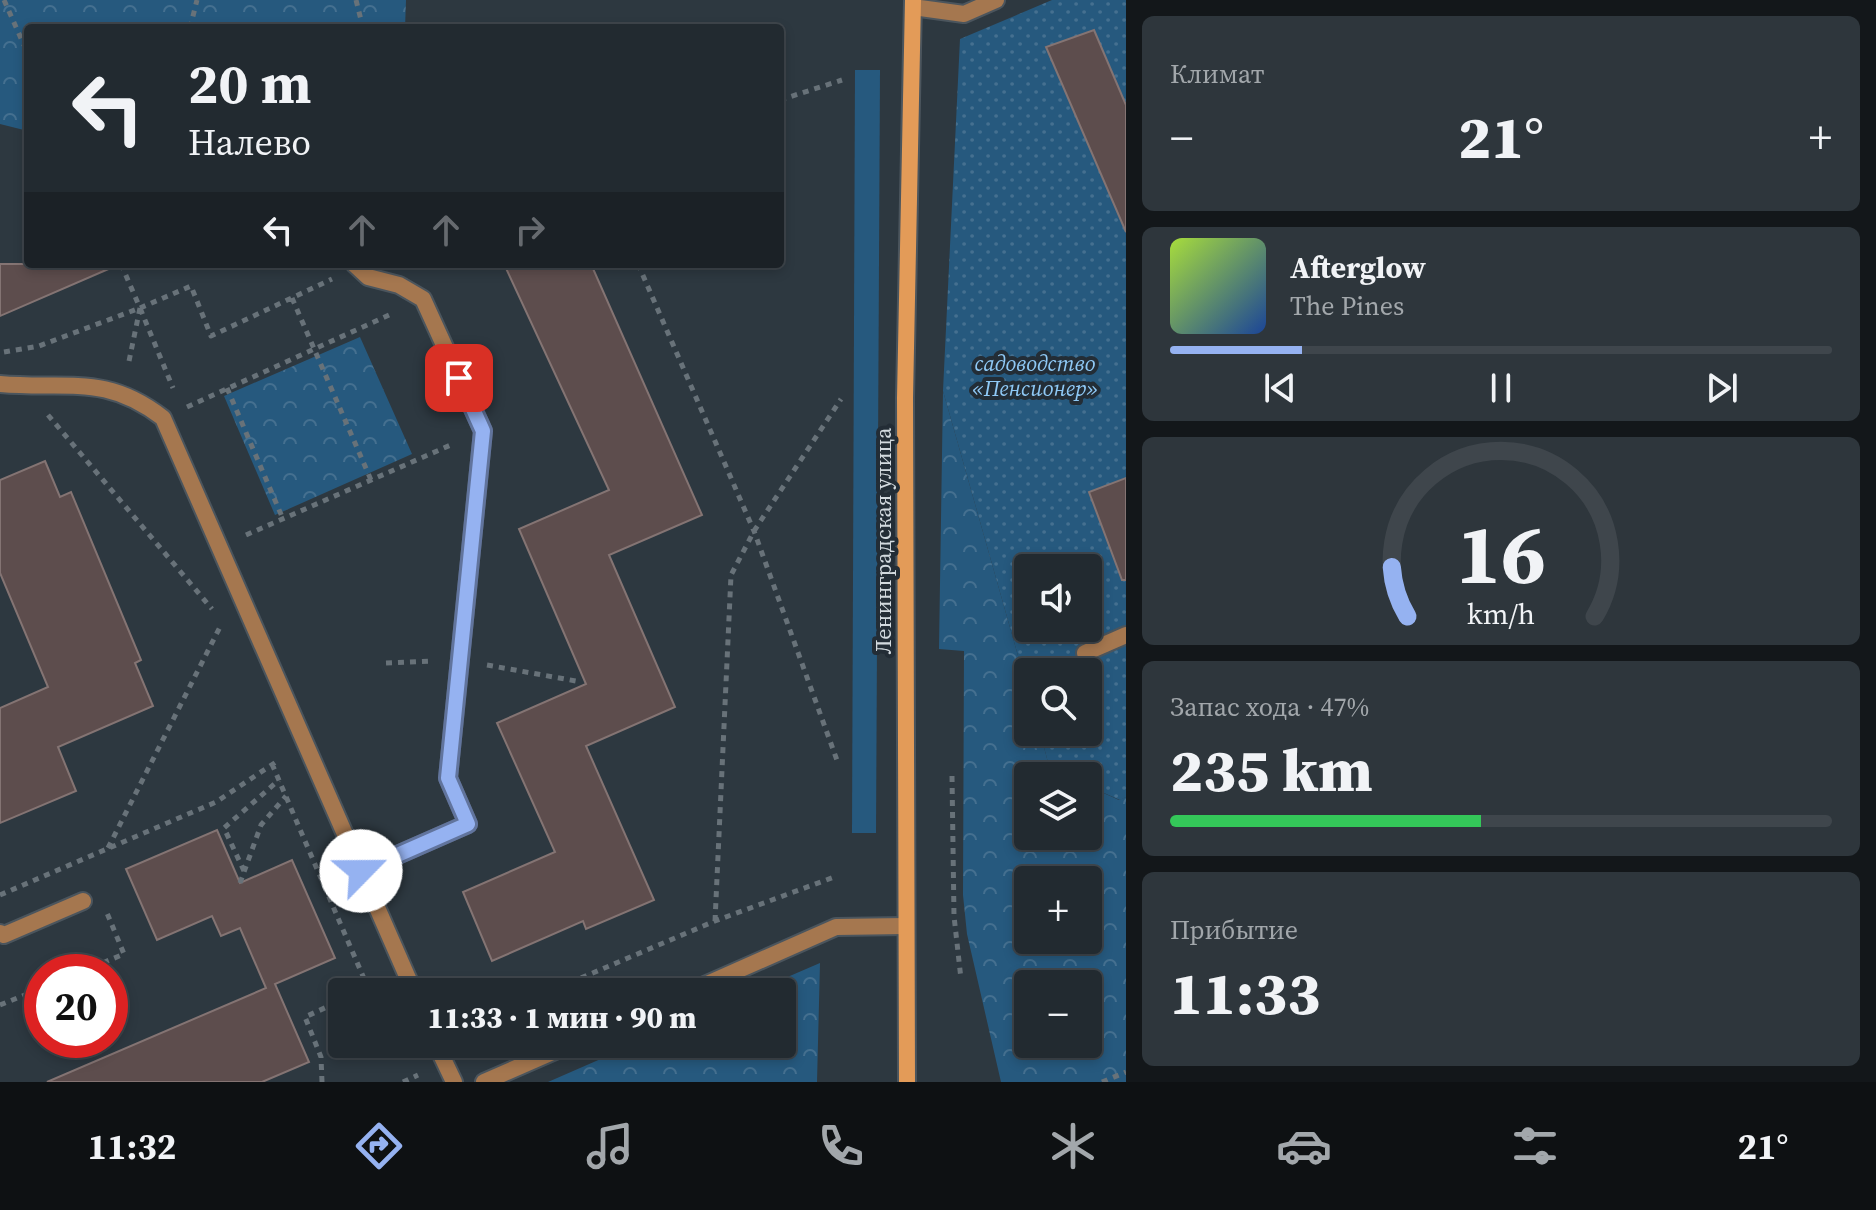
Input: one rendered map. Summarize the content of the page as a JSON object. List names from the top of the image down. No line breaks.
{"streets":{"street":["Ленинградская улица"]},"parks":["садоводство «Пенсионер»"],"page":{"tile":["Климат",["Запас хода · 47%","235 km"],["Прибытие","11:33"]],"turn":["20 m","Налево"],"heat":["−","21°","+"],"song":["Afterglow","The Pines"],"map_buttons":["+","−"],"limit":"20","trip":"11:33 · 1 мин · 90 m","tabs":["11:32","21°"],"gauge":["16","km/h"]}}
